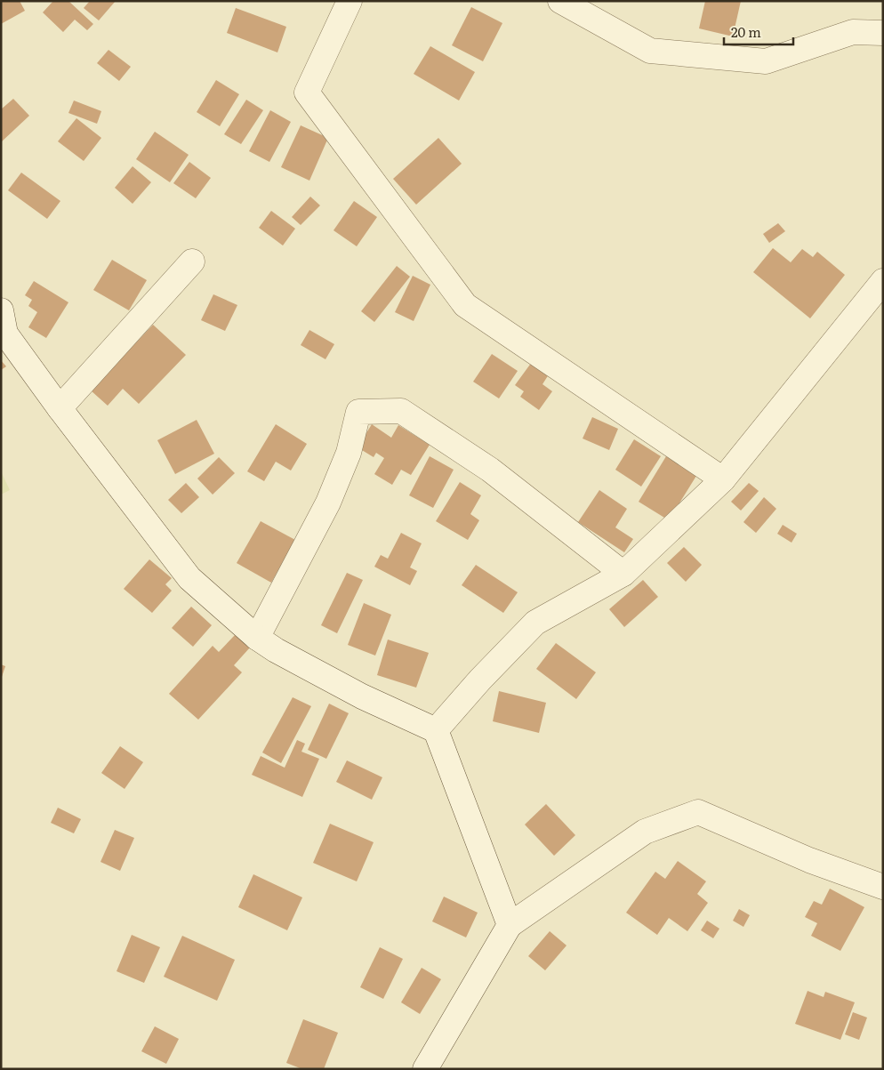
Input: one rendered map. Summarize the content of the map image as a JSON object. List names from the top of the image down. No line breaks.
{"scale_bar":"20 m"}
